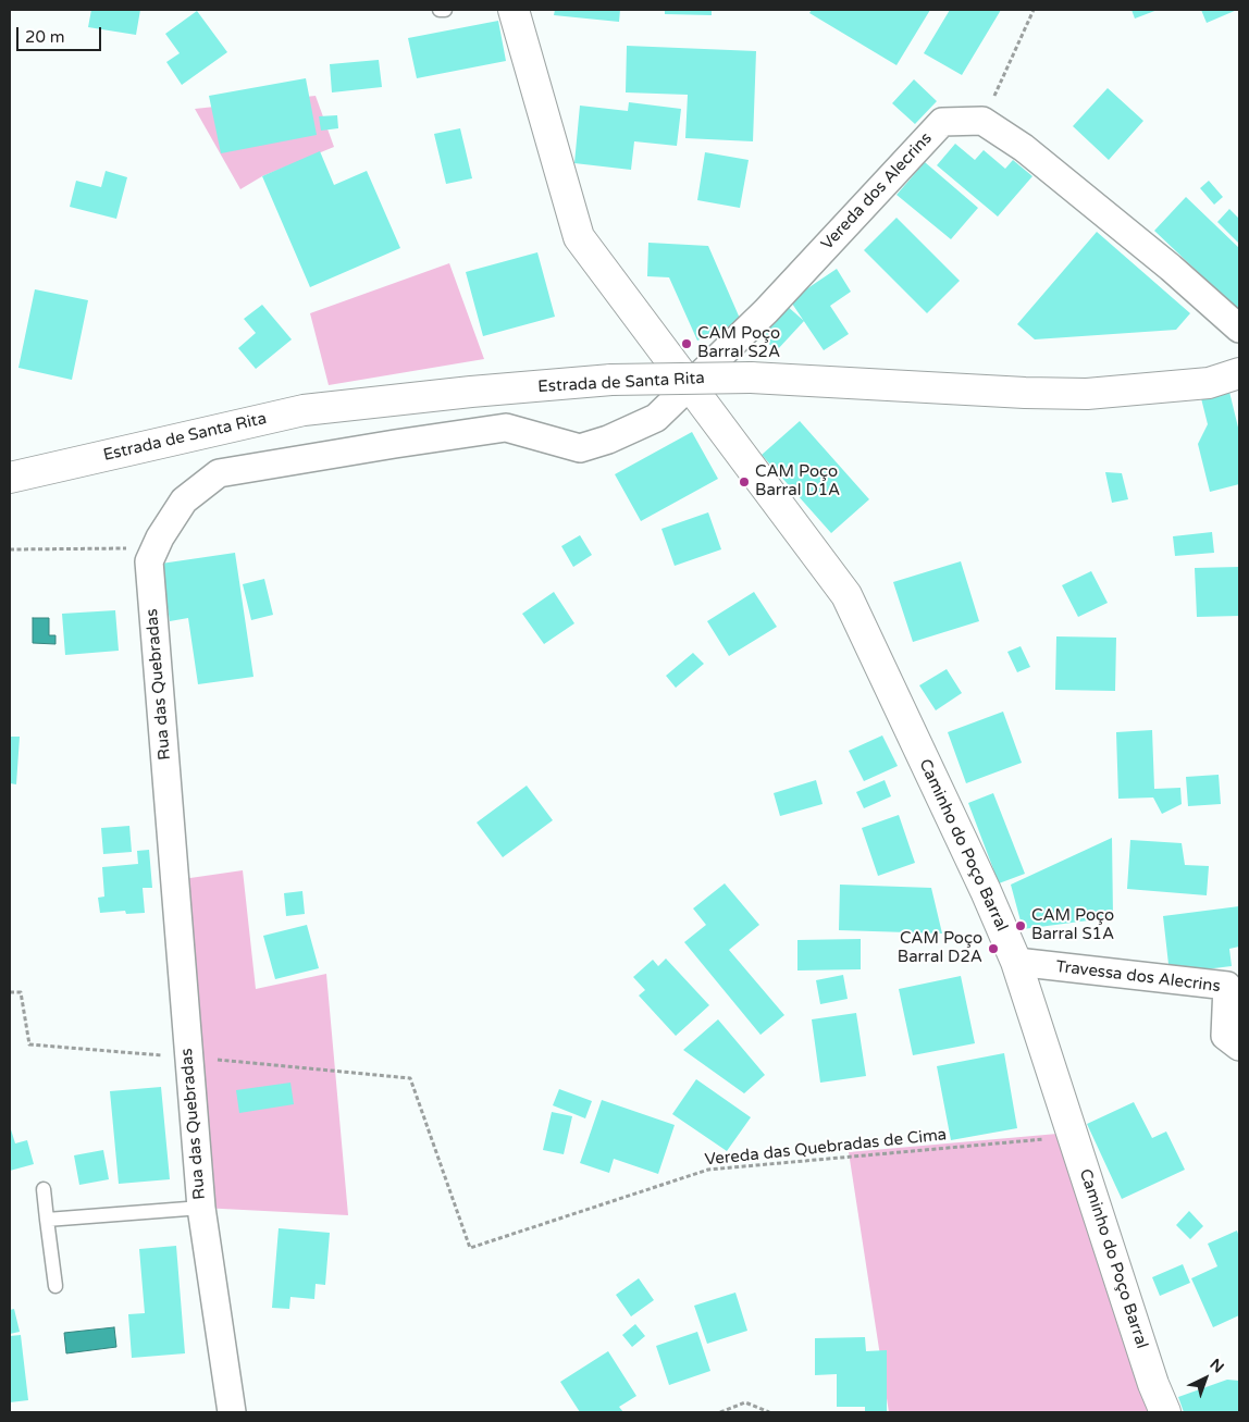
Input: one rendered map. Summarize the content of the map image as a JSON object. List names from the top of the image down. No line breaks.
{"streets":{"street":["Vereda dos Alecrins","Estrada de Santa Rita","Rua das Quebradas","Caminho do Poço Barral","Travessa dos Alecrins"],"path":["Vereda das Quebradas de Cima"]},"crossings":[["Vereda dos Alecrins","Rua das Quebradas"],["Vereda dos Alecrins","Caminho do Poço Barral"],["Rua das Quebradas","Caminho do Poço Barral"],["Rua das Quebradas","Vereda das Quebradas de Cima"],["Caminho do Poço Barral","Travessa dos Alecrins"]],"places":["CAM Poço Barral S2A","CAM Poço Barral D1A","CAM Poço Barral S1A","CAM Poço Barral D2A"],"scale_bar":"20 m","north":"top right"}
